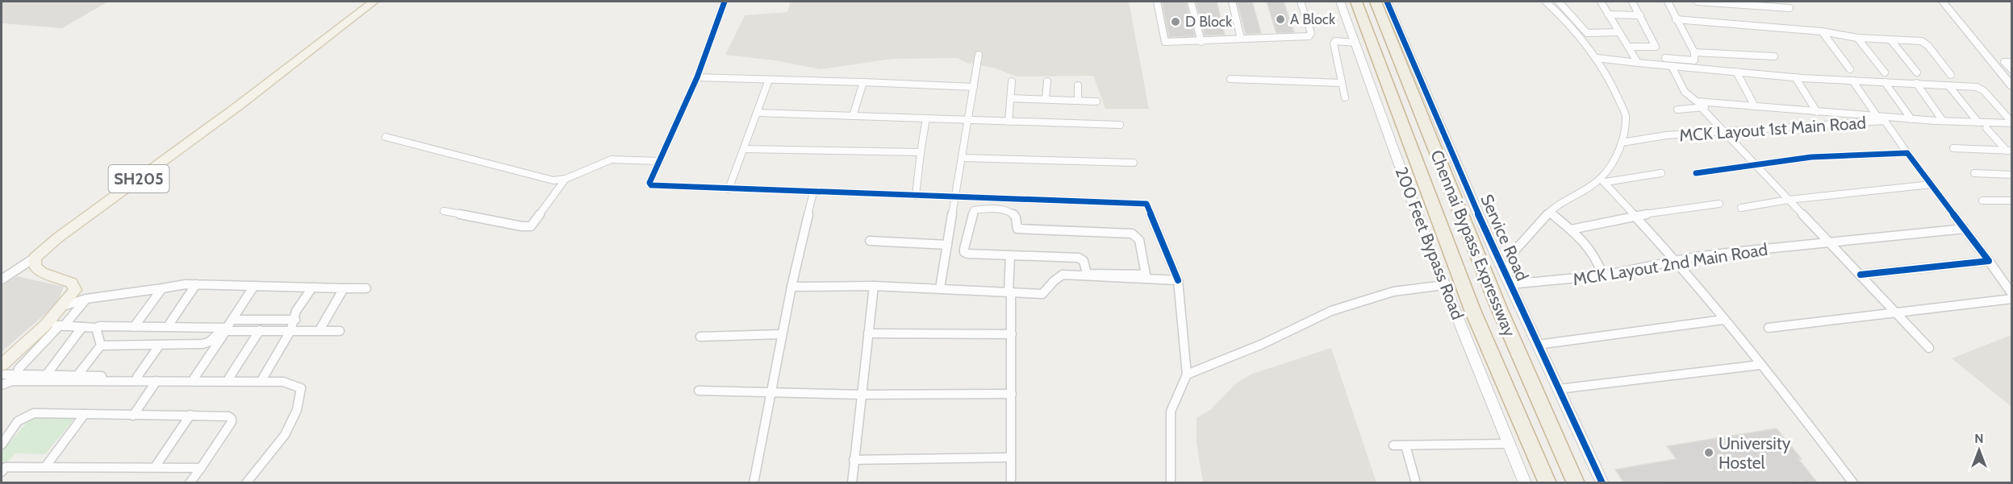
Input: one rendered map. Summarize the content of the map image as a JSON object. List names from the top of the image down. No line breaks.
{"streets":{"highway":["Chennai Bypass Expressway"],"main road":["SH205"],"street":["MCK Layout 1st Main Road","Service Road","200 Feet Bypass Road","MCK Layout 2nd Main Road"]},"crossings":[["Service Road","MCK Layout 2nd Main Road"]],"places":["A Block","D Block","University Hostel"],"north":"top"}
